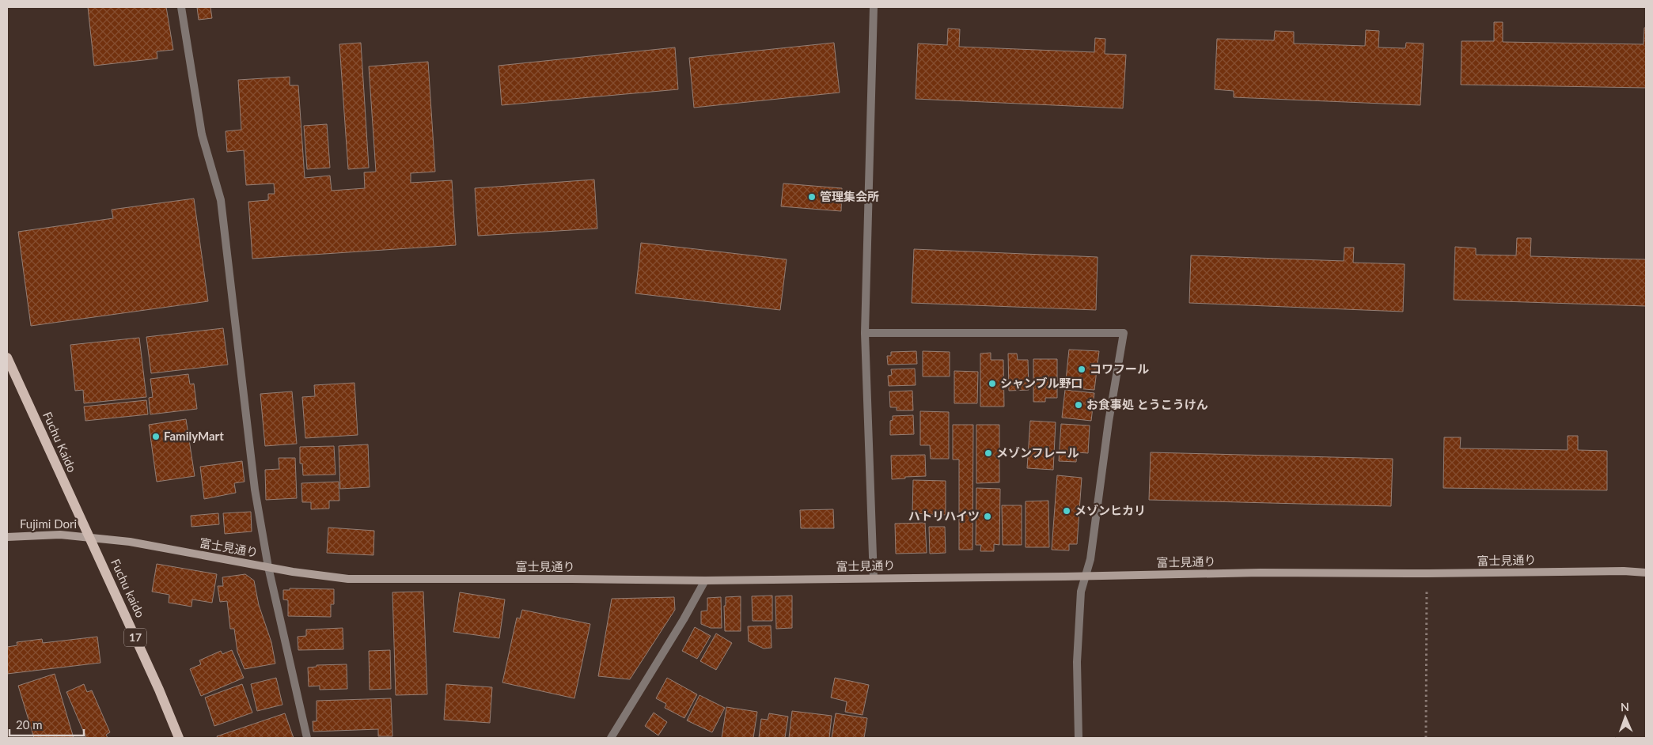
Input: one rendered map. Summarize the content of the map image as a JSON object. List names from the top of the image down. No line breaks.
{"streets":{"main road":["Fuchu Kaido","Fuchu kaido","17"],"street":["Fujimi Dori","富士見通り"]},"crossings":[["Fuchu Kaido","Fujimi Dori"],["Fuchu Kaido","富士見通り"],["Fuchu Kaido","Fuchu kaido"],["Fujimi Dori","富士見通り"],["Fujimi Dori","Fuchu kaido"],["富士見通り","Fuchu kaido"]],"places":["管理集会所","コワフール","シャンブル野口","お食事処 とうこうけん","FamilyMart","メゾンフレール","メゾンヒカリ","ハトリハイツ"],"scale_bar":"20 m","north":"top"}
